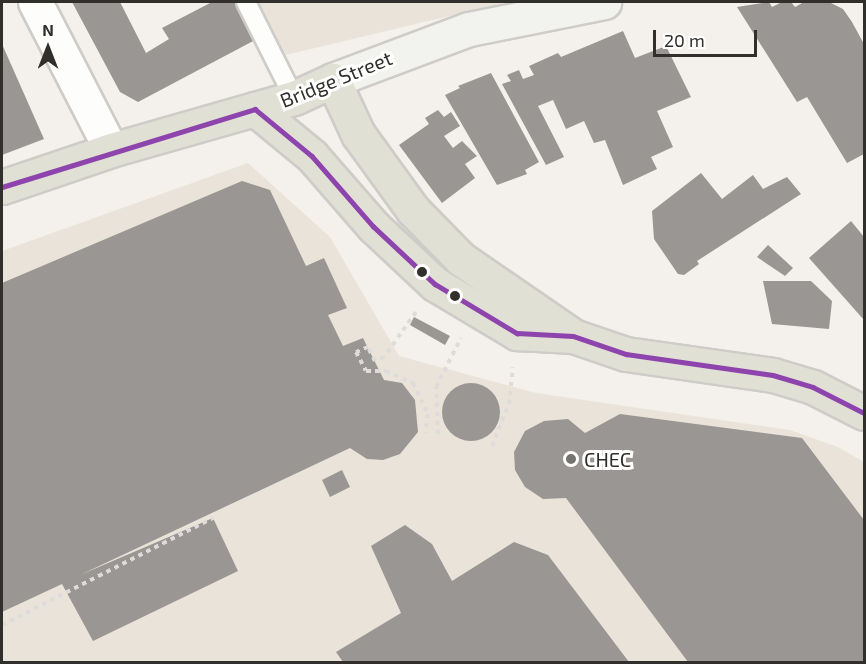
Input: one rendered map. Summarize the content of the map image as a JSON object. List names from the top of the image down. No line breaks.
{"streets":{"highway":["Bridge Street"]},"places":["CHEC"],"scale_bar":"20 m","north":"top"}
